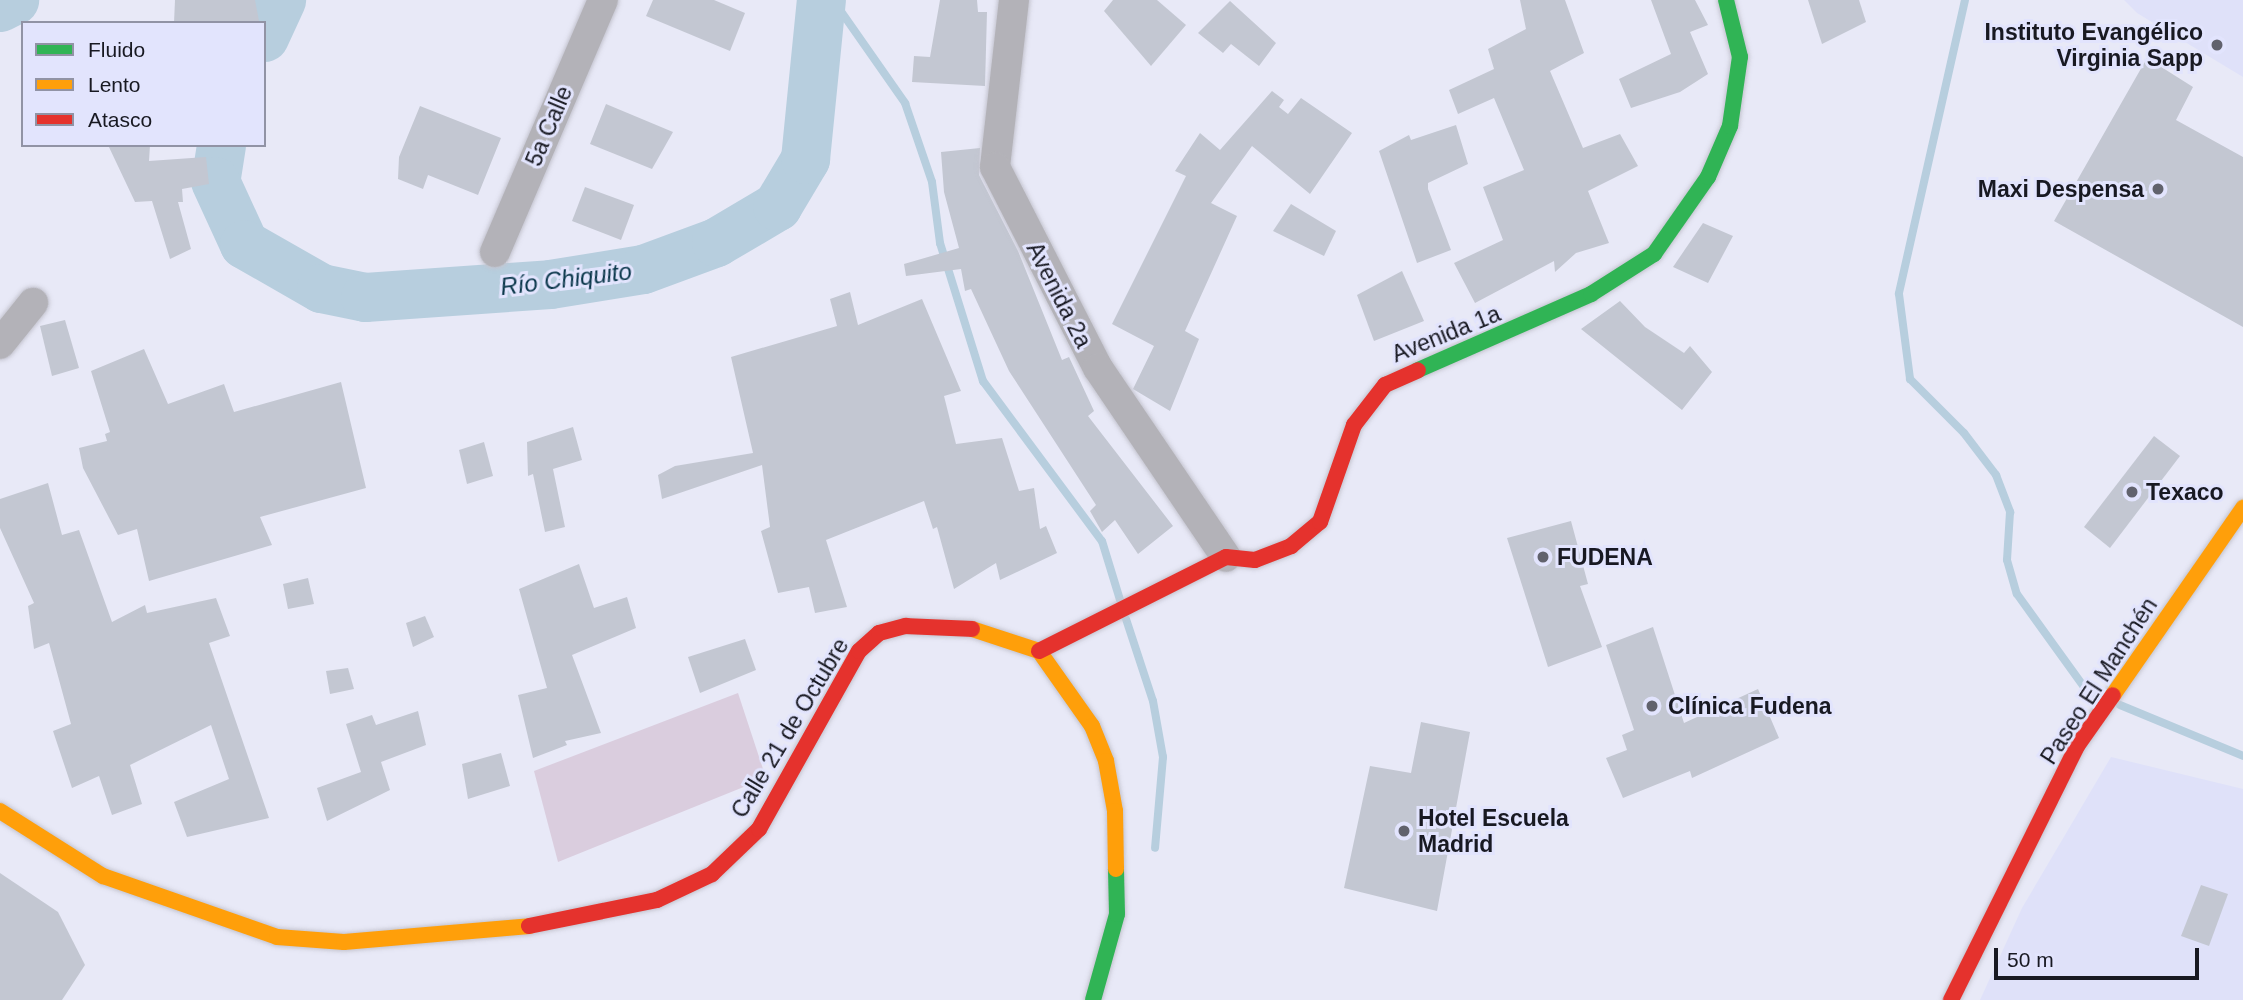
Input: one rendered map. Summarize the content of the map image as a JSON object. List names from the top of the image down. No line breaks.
{"streets":{"street":["5a Calle","Avenida 2a","Avenida 1a","Paseo El Manchén","Calle 21 de Octubre"]},"crossings":[["Avenida 2a","Avenida 1a"],["Avenida 1a","Calle 21 de Octubre"]],"water":["Río Chiquito"],"places":["Instituto Evangélico Virginia Sapp","Maxi Despensa","Texaco","FUDENA","Clínica Fudena","Hotel Escuela Madrid"],"legend":["Fluido","Lento","Atasco"],"scale_bar":"50 m"}
